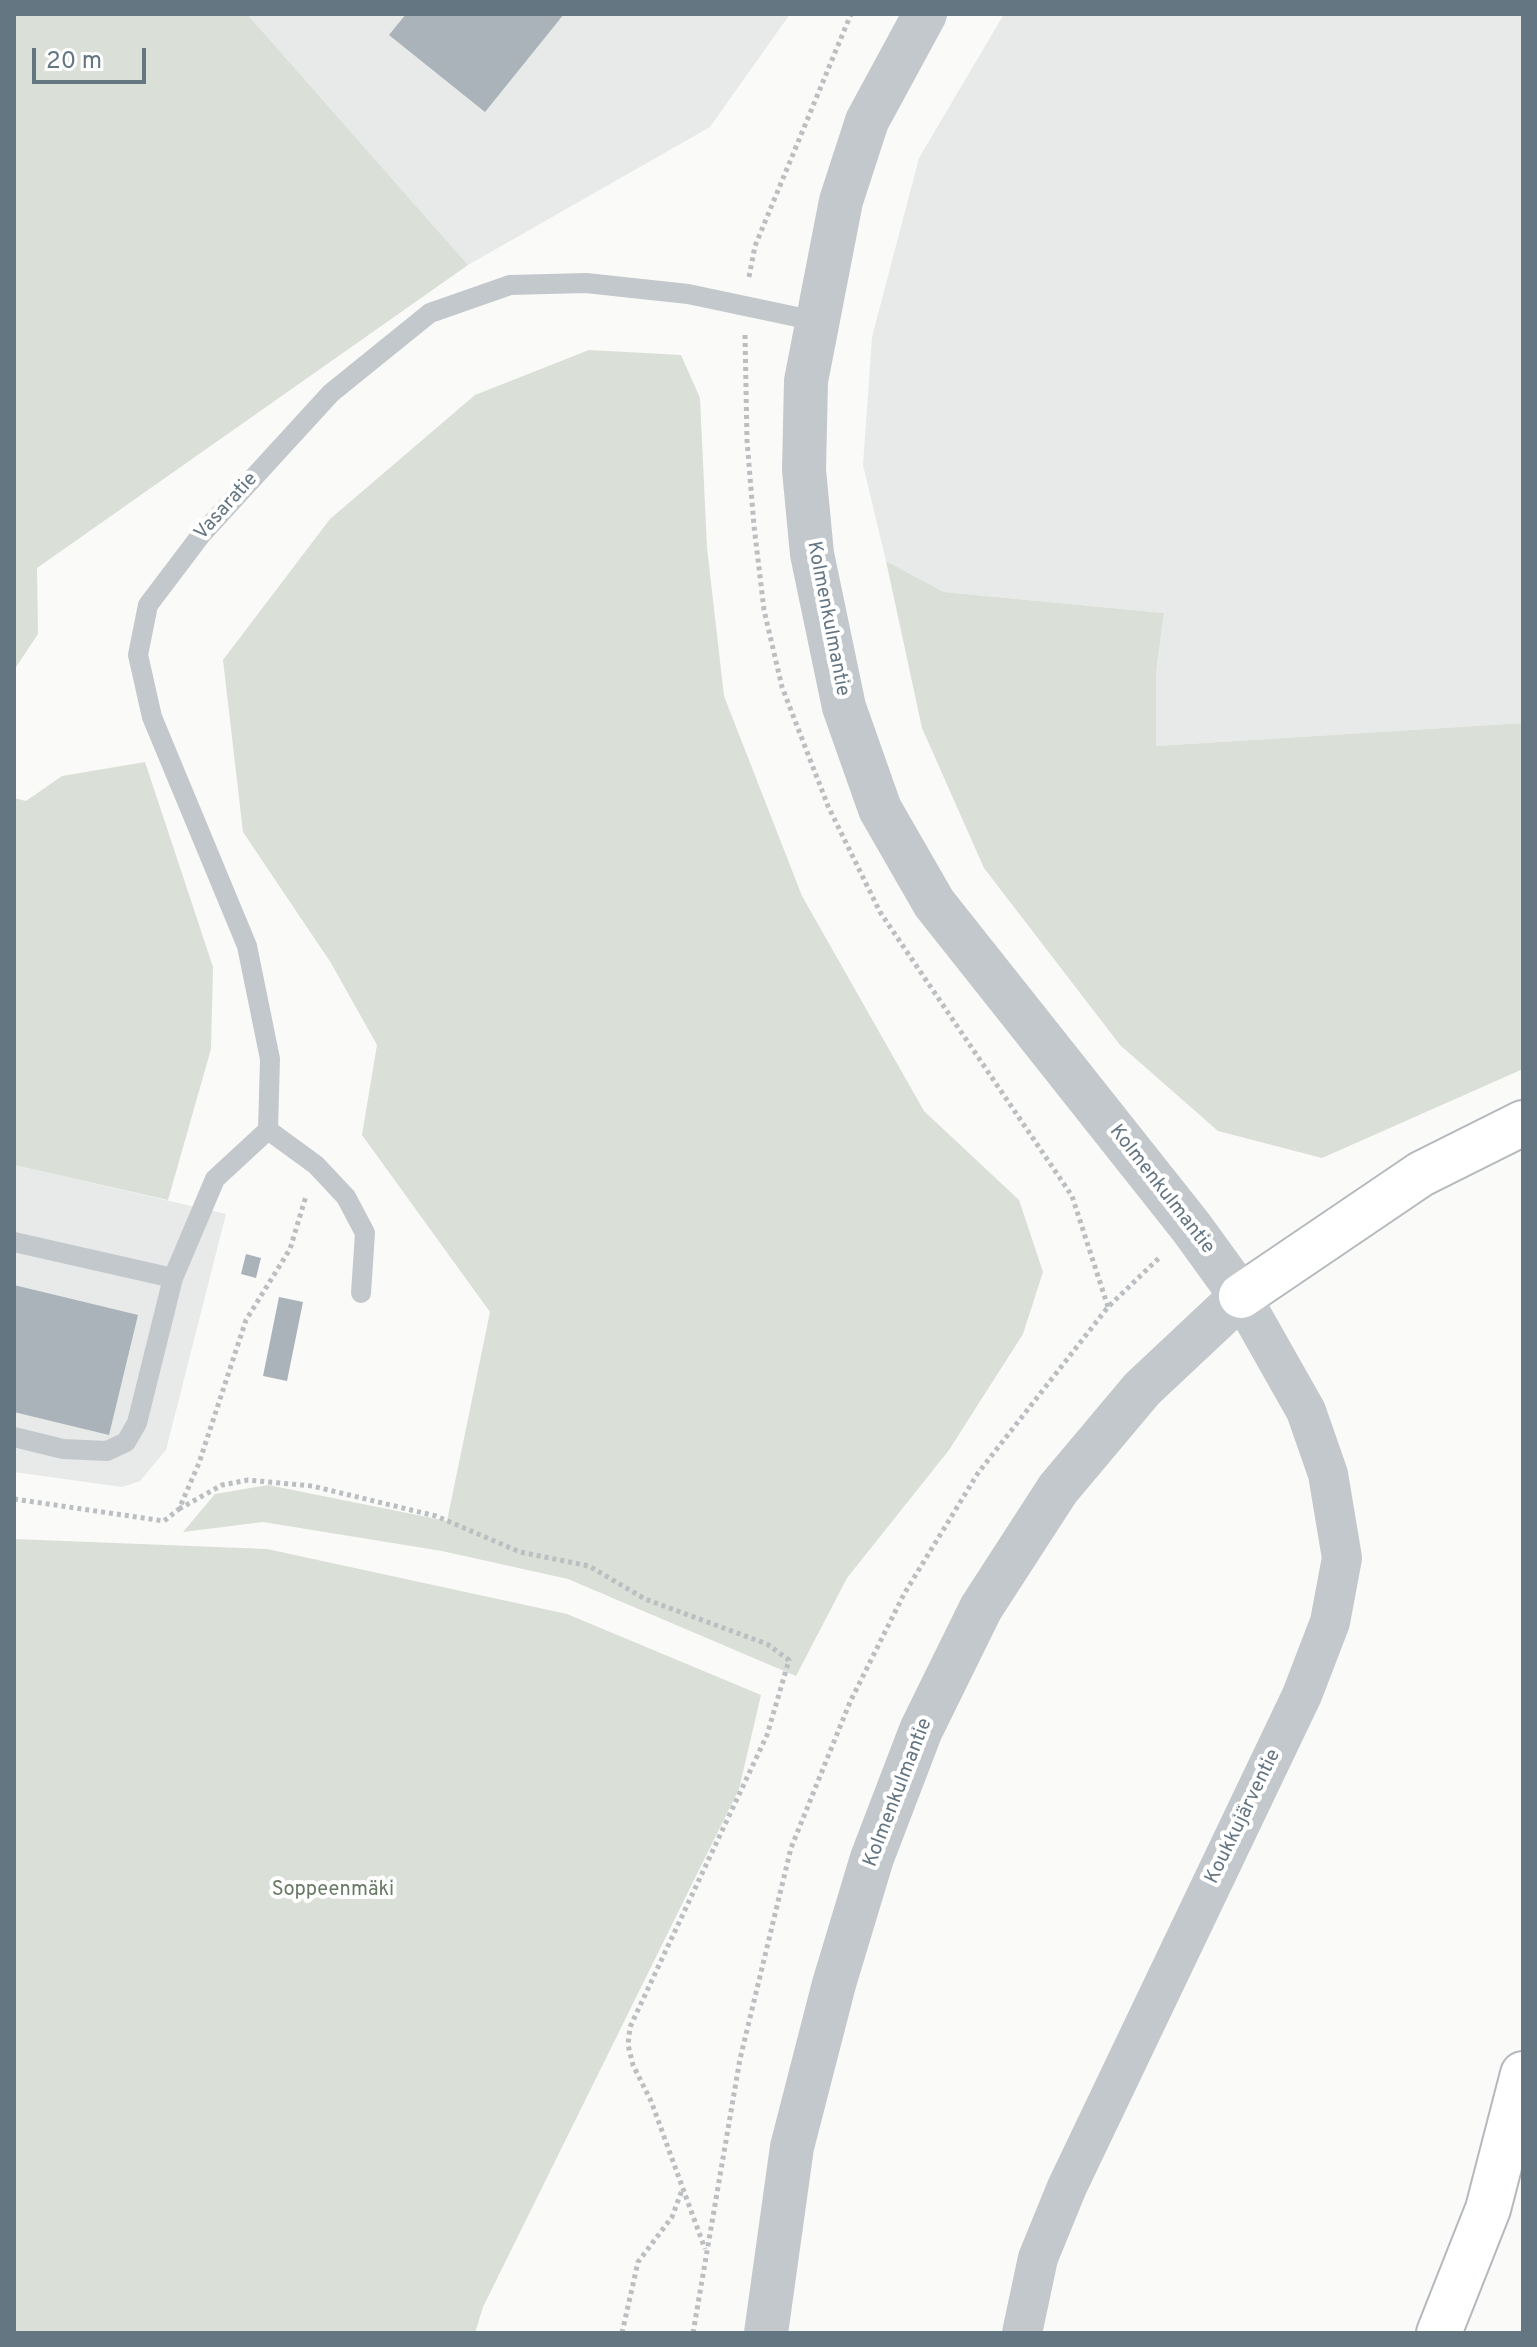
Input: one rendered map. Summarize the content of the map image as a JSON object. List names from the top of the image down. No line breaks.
{"streets":{"street":["Kolmenkulmantie","Koukkujärventie"],"lane":["Vasaratie"]},"crossings":[["Vasaratie","Kolmenkulmantie"],["Kolmenkulmantie","Koukkujärventie"]],"parks":["Soppeenmäki"],"scale_bar":"20 m"}
